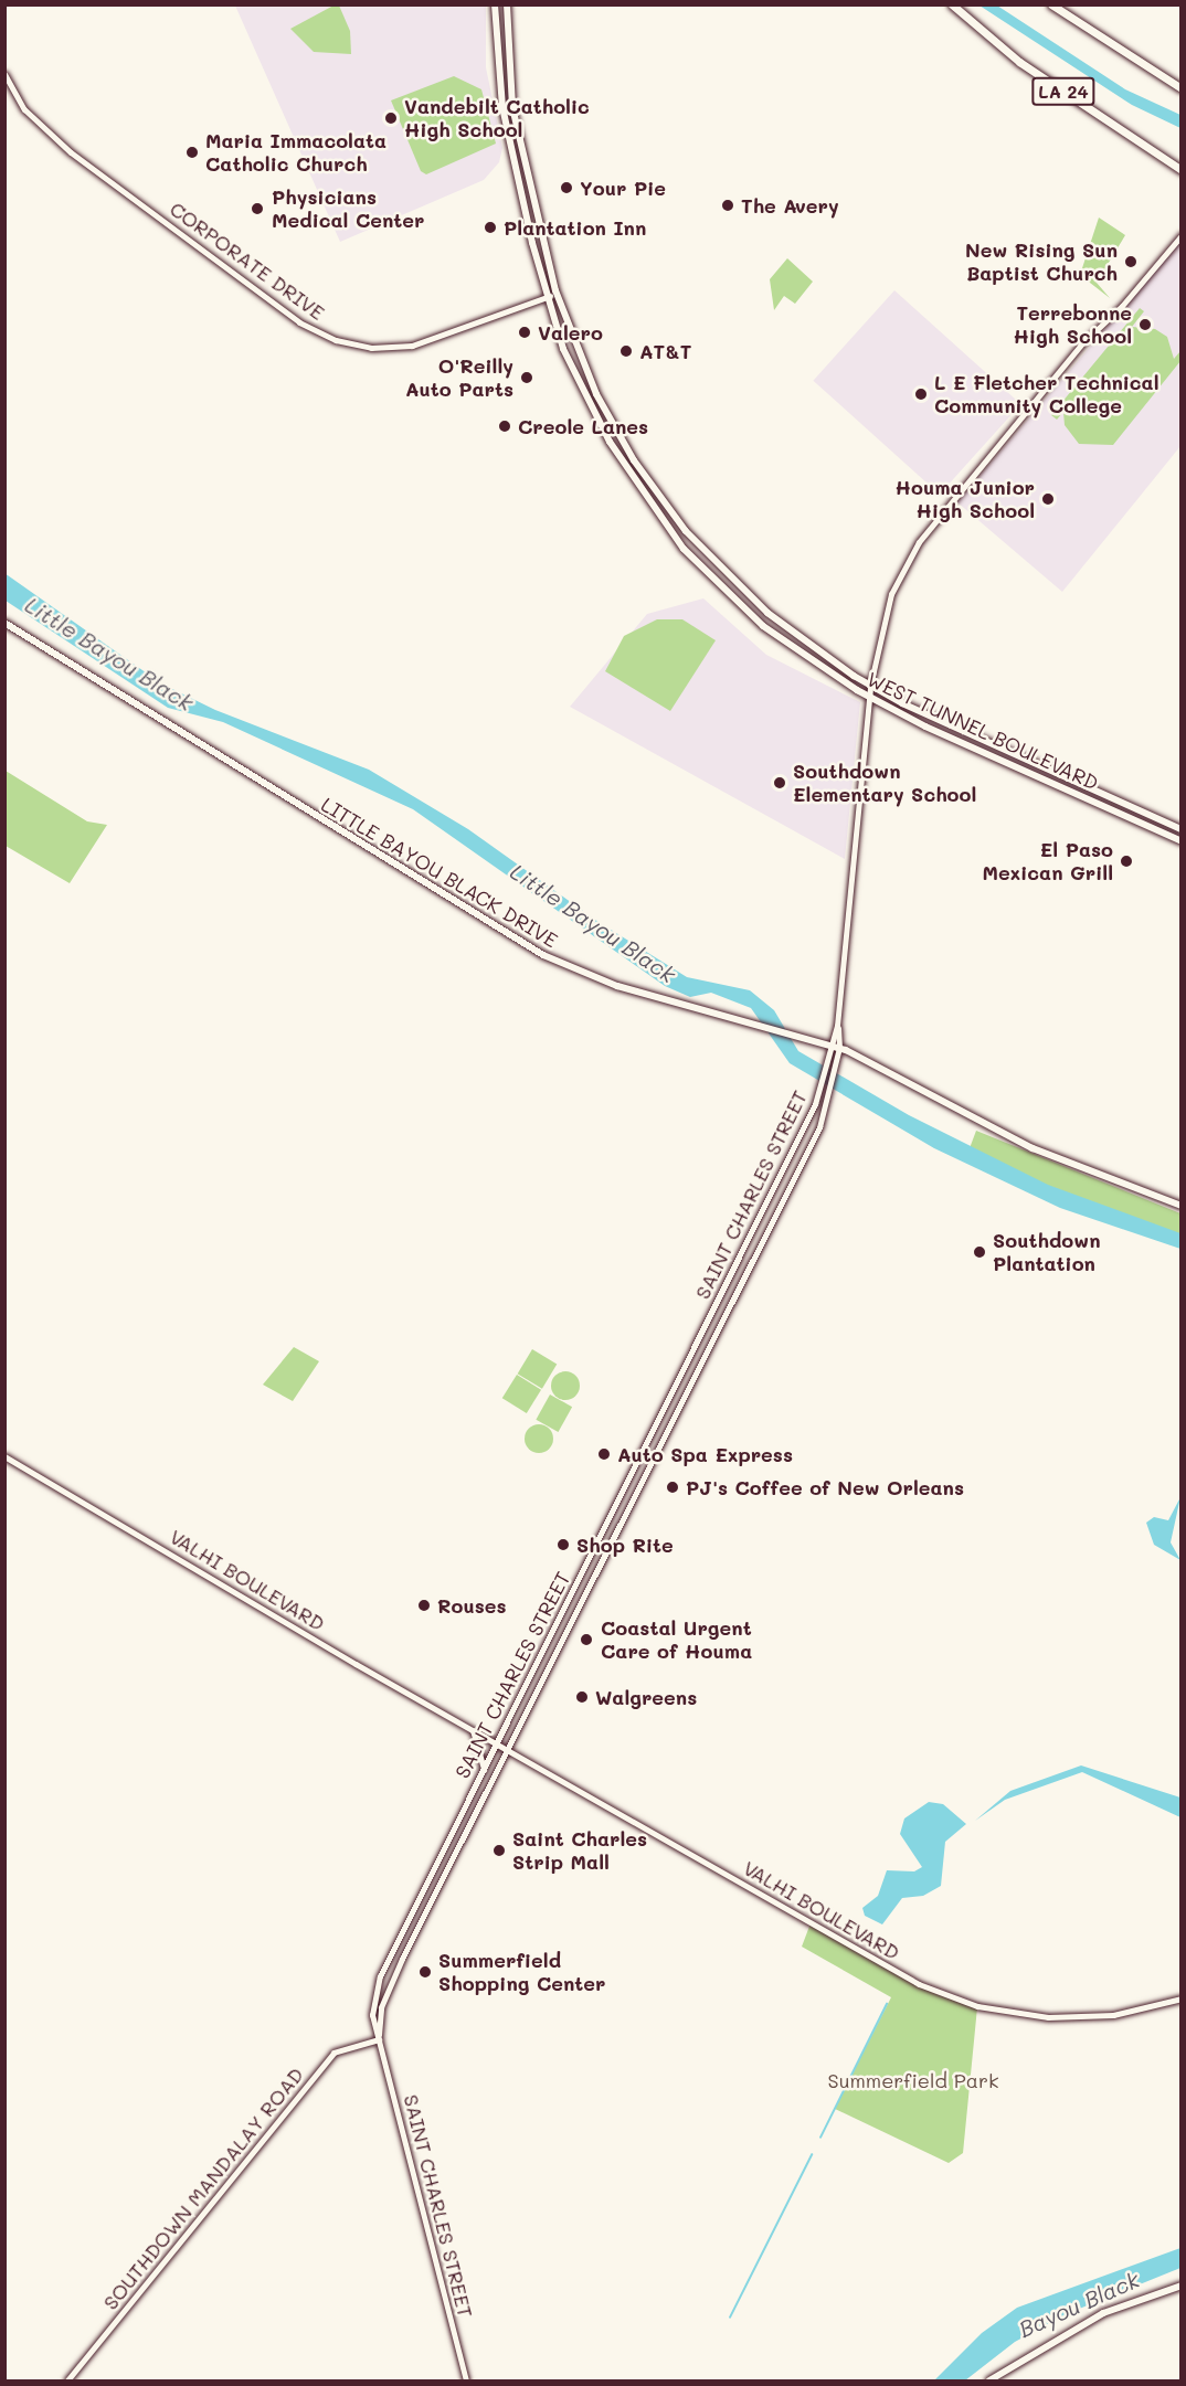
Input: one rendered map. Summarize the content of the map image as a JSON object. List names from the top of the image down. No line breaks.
{"streets":{"main road":["LA 24","WEST TUNNEL BOULEVARD","LITTLE BAYOU BLACK DRIVE"],"street":["CORPORATE DRIVE","SAINT CHARLES STREET","VALHI BOULEVARD","SOUTHDOWN MANDALAY ROAD"]},"crossings":[["CORPORATE DRIVE","WEST TUNNEL BOULEVARD"],["WEST TUNNEL BOULEVARD","SAINT CHARLES STREET"],["LITTLE BAYOU BLACK DRIVE","SAINT CHARLES STREET"],["SAINT CHARLES STREET","VALHI BOULEVARD"],["SAINT CHARLES STREET","SOUTHDOWN MANDALAY ROAD"]],"water":["Little Bayou Black","Bayou Black"],"parks":["Summerfield Park"],"places":["Vandebilt Catholic High School","Maria Immacolata Catholic Church","Your Pie","The Avery","Physicians Medical Center","Plantation Inn","New Rising Sun Baptist Church","Terrebonne High School","Valero","AT&T","O'Reilly Auto Parts","L E Fletcher Technical Community College","Creole Lanes","Houma Junior High School","Southdown Elementary School","El Paso Mexican Grill","Southdown Plantation","Auto Spa Express","PJ's Coffee of New Orleans","Shop Rite","Rouses","Coastal Urgent Care of Houma","Walgreens","Saint Charles Strip Mall","Summerfield Shopping Center"]}
